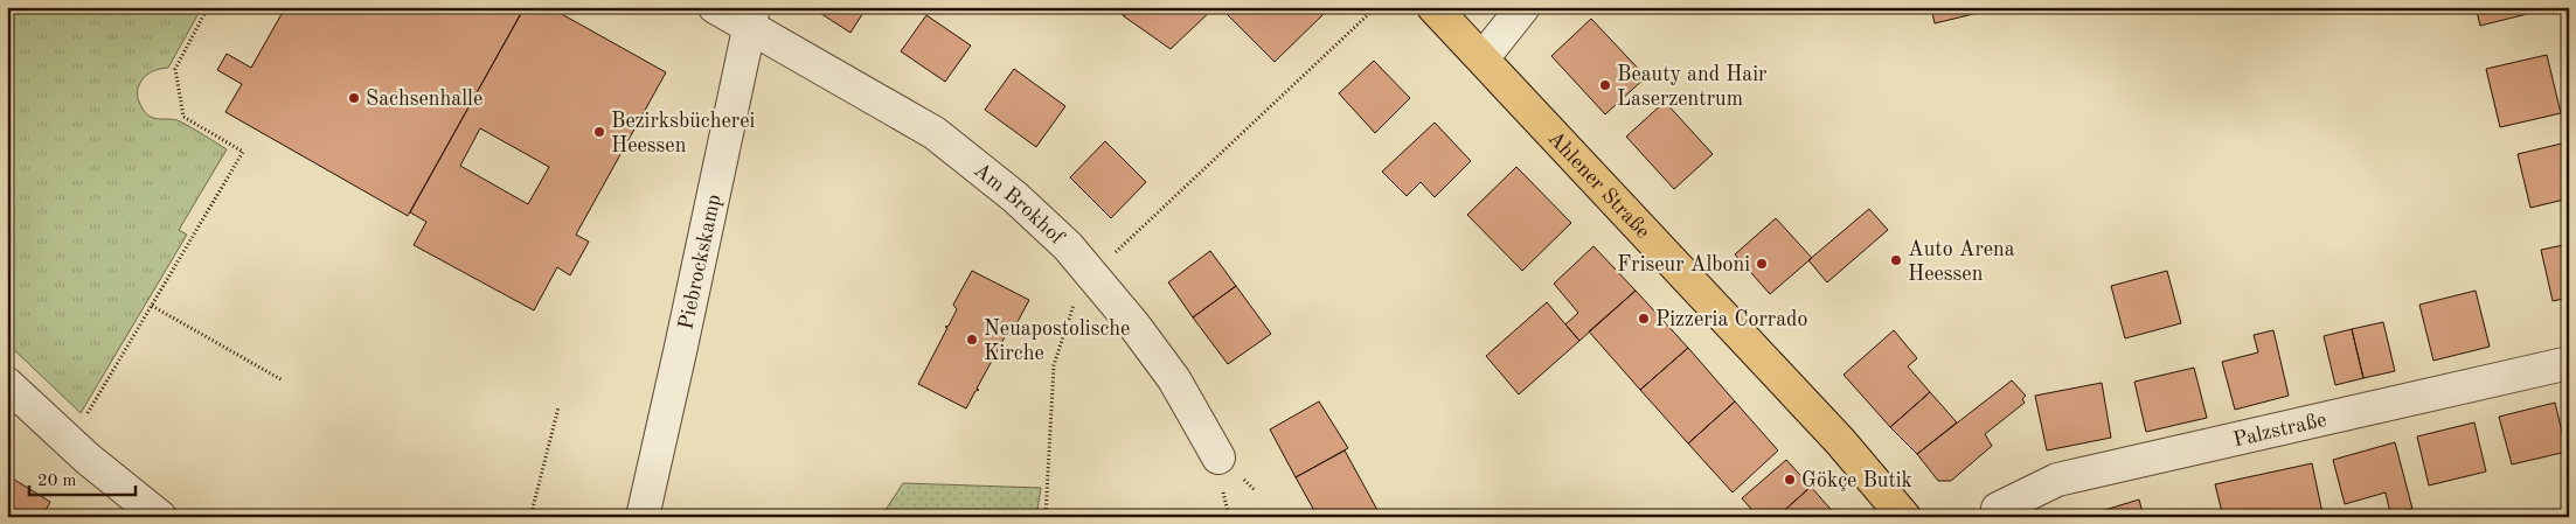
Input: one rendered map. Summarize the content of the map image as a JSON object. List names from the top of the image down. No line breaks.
{"streets":{"main road":["Ahlener Straße"],"street":["Am Brokhof","Piebrockskamp","Palzstraße"]},"crossings":[["Am Brokhof","Piebrockskamp"]],"places":["Beauty and Hair Laserzentrum","Sachsenhalle","Bezirksbücherei Heessen","Auto Arena Heessen","Friseur Alboni","Pizzeria Corrado","Neuapostolische Kirche","Gökçe Butik"],"scale_bar":"20 m"}
